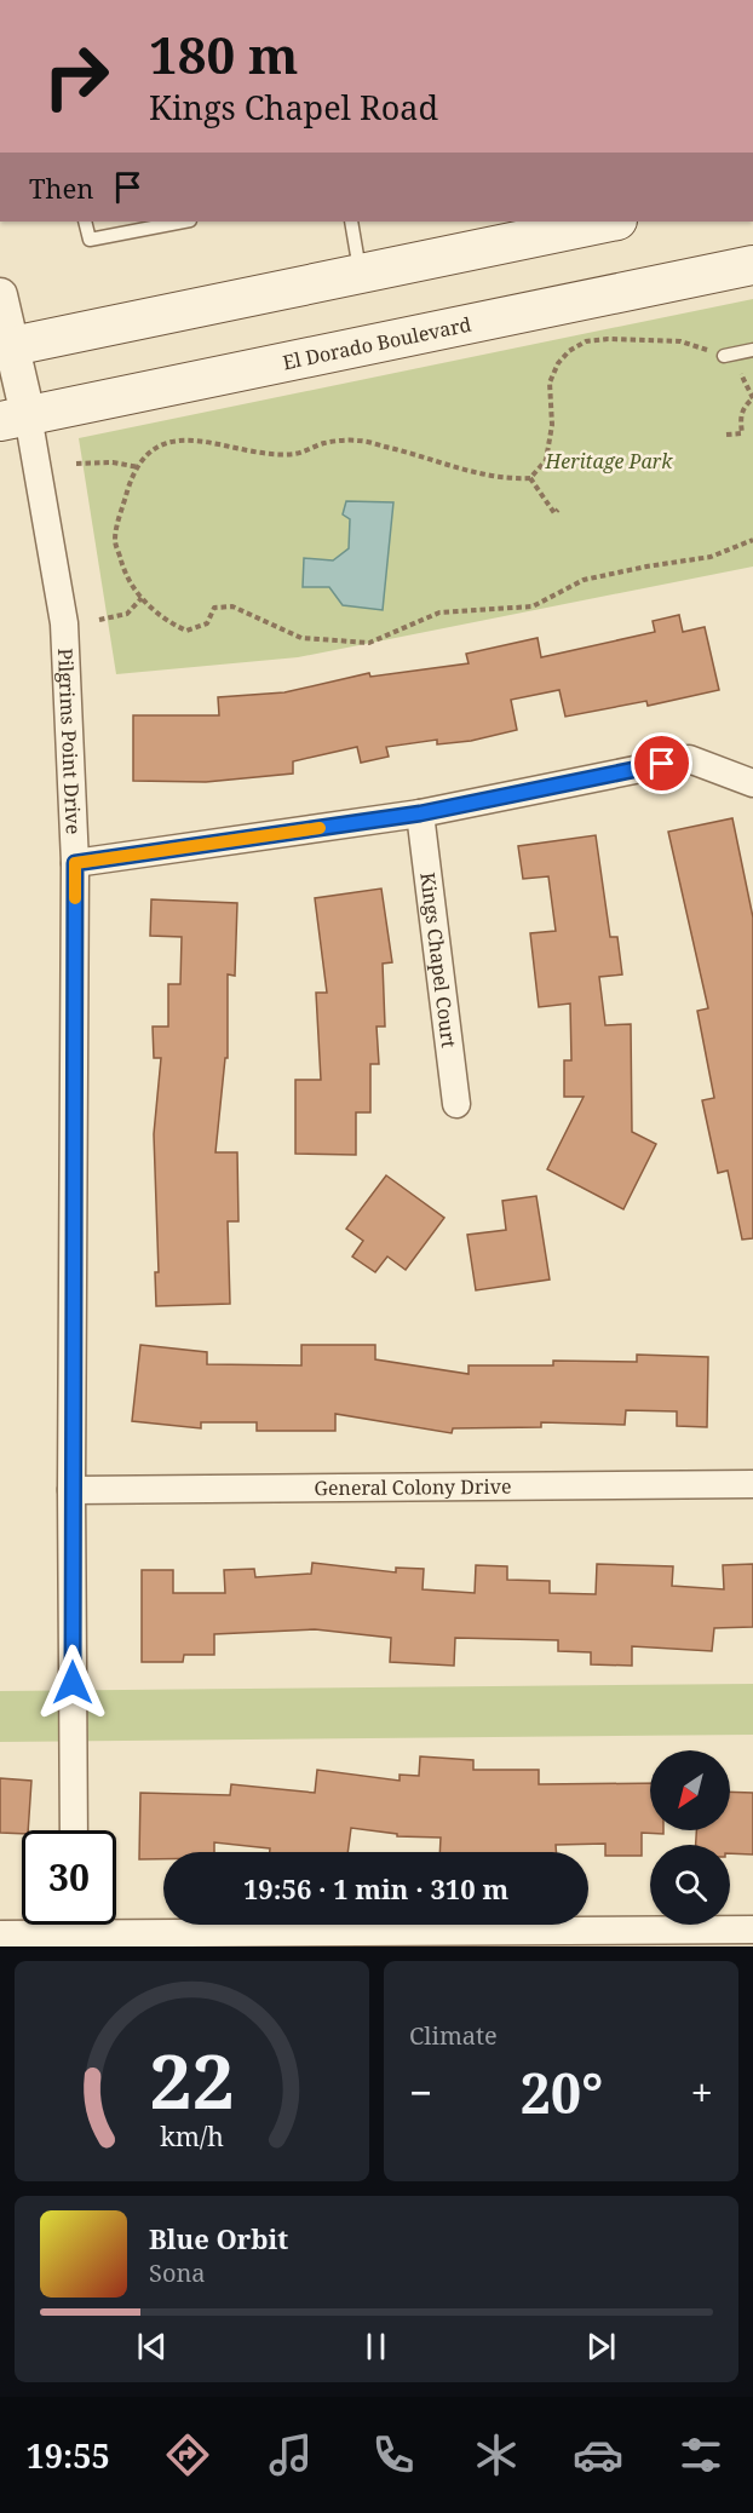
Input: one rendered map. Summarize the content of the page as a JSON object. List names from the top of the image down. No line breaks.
{"streets":{"main road":["El Dorado Boulevard"],"street":["Pilgrims Point Drive","Kings Chapel Court","General Colony Drive"]},"crossings":[["El Dorado Boulevard","Pilgrims Point Drive"],["Pilgrims Point Drive","General Colony Drive"]],"parks":["Heritage Park"],"north":"bottom left","page":{"turn":["180 m","Kings Chapel Road"],"then":"Then","limit":"30","trip":"19:56 · 1 min · 310 m","tile":"Climate","heat":["−","20°","+"],"song":["Blue Orbit","Sona"],"tabs":"19:55","gauge":["22","km/h"]}}
